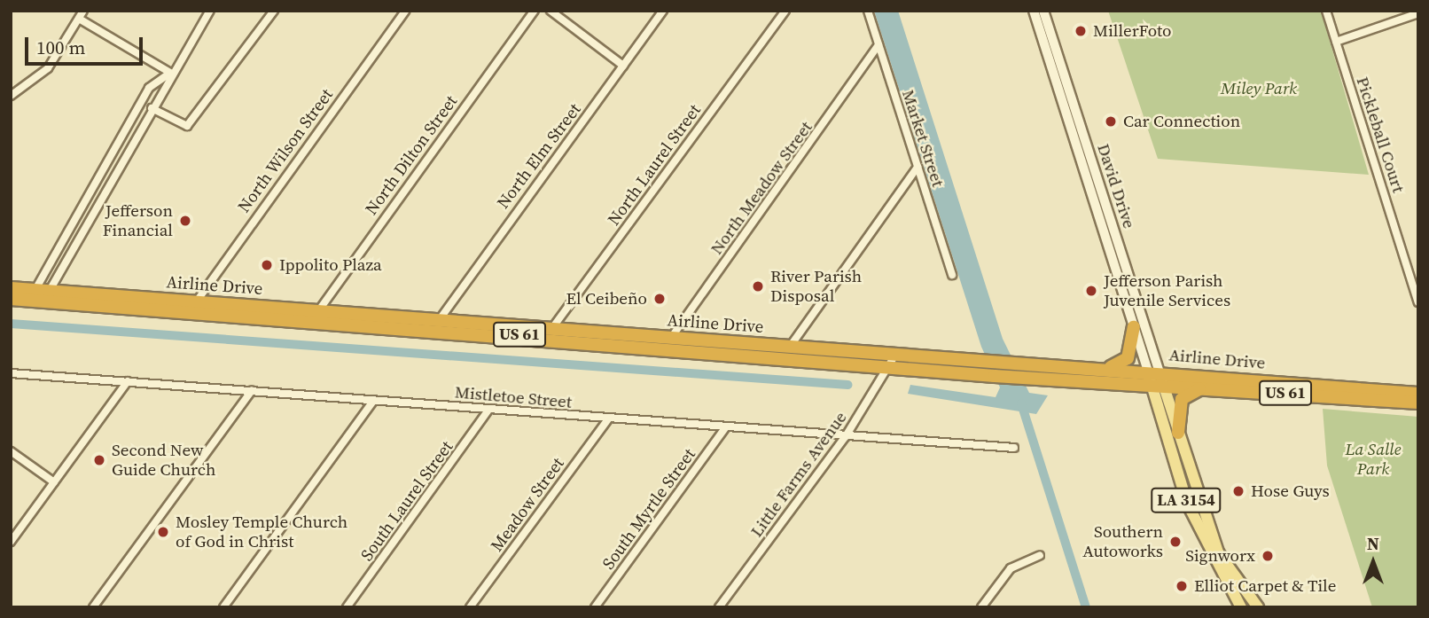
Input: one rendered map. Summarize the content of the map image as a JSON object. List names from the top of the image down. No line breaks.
{"streets":{"highway":["Airline Drive","US 61"],"main road":["David Drive","LA 3154"],"street":["Pickleball Court","Market Street","North Wilson Street","North Dilton Street","North Elm Street","North Laurel Street","North Meadow Street","Mistletoe Street","Little Farms Avenue","South Laurel Street","Meadow Street","South Myrtle Street"]},"crossings":[["Market Street","North Meadow Street"],["North Wilson Street","Airline Drive"],["North Dilton Street","Airline Drive"],["North Elm Street","Airline Drive"],["North Laurel Street","Airline Drive"],["David Drive","Airline Drive"],["David Drive","LA 3154"],["North Meadow Street","Airline Drive"],["Airline Drive","Little Farms Avenue"],["Airline Drive","LA 3154"],["Mistletoe Street","Little Farms Avenue"],["Mistletoe Street","South Laurel Street"],["Mistletoe Street","Meadow Street"],["Mistletoe Street","South Myrtle Street"]],"parks":["Miley Park","La Salle Park"],"places":["MillerFoto","Car Connection","Jefferson Financial","Ippolito Plaza","River Parish Disposal","Jefferson Parish Juvenile Services","El Ceibeño","Second New Guide Church","Hose Guys","Mosley Temple Church of God in Christ","Southern Autoworks","Signworx","Elliot Carpet & Tile"],"scale_bar":"100 m","north":"top"}
